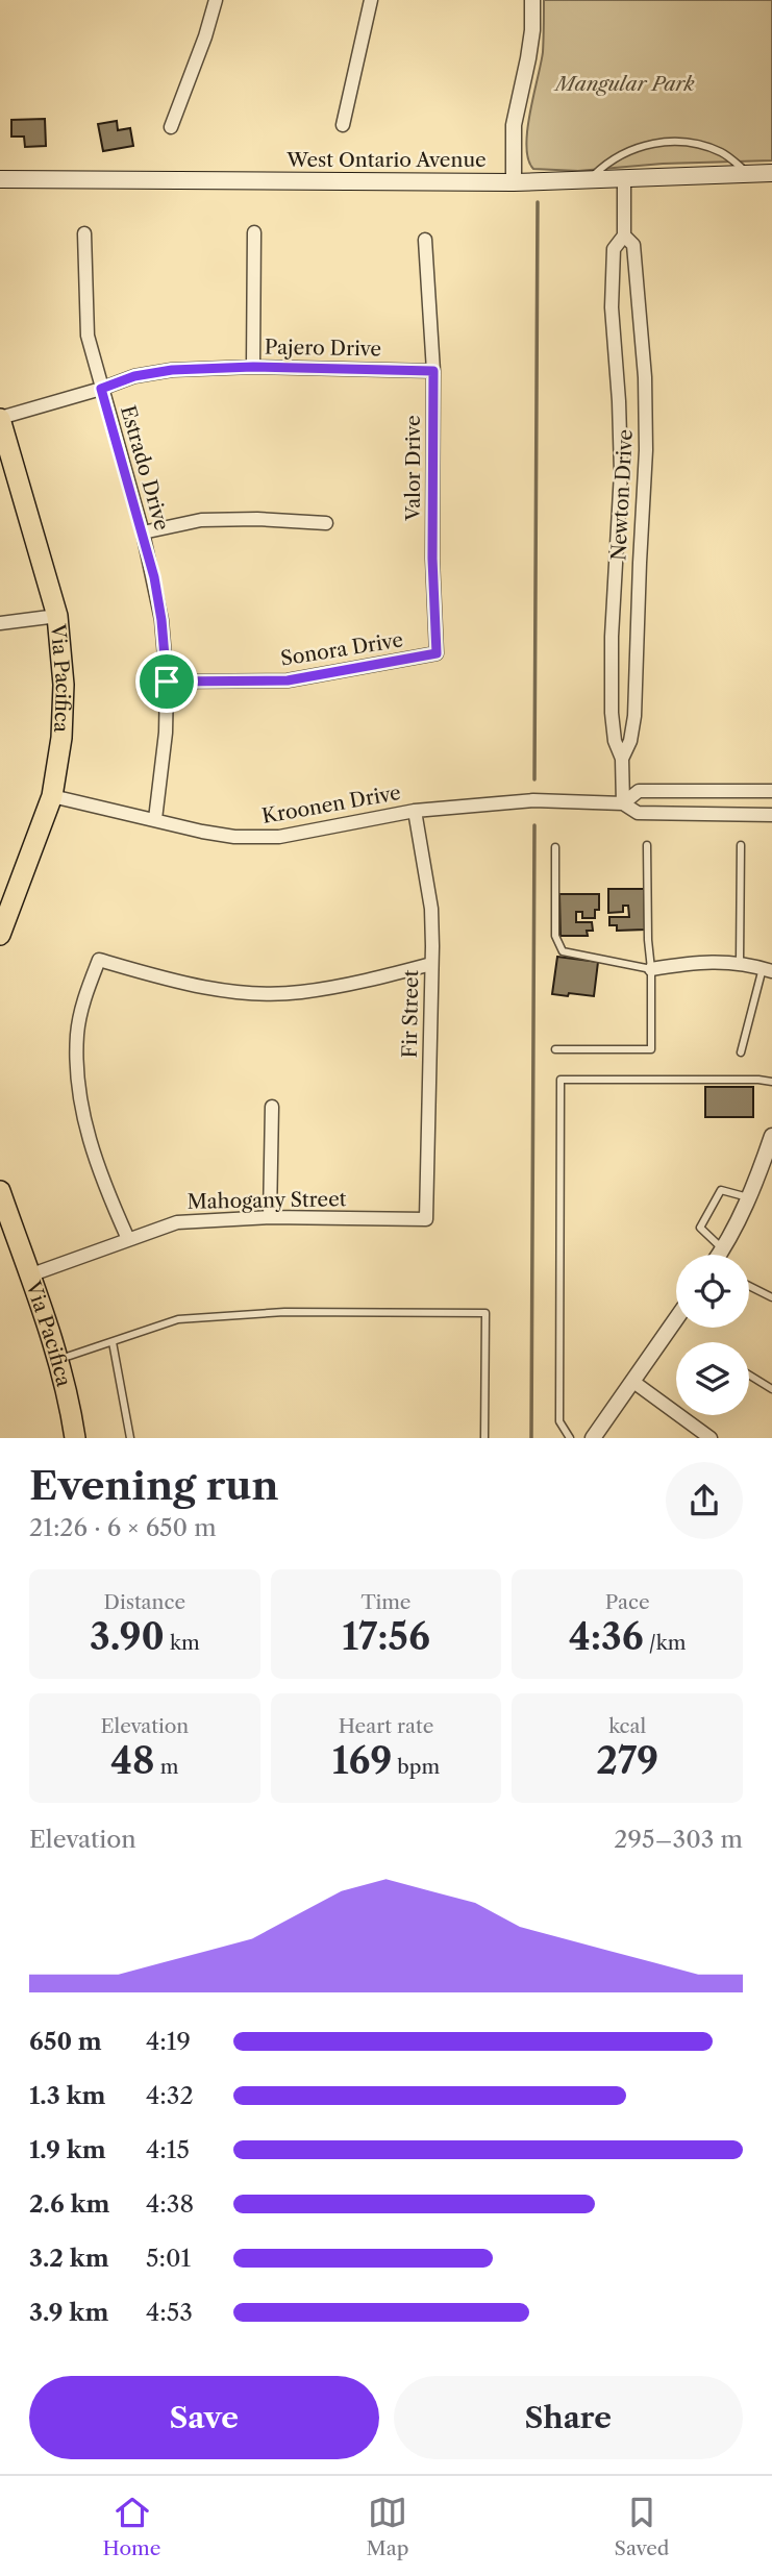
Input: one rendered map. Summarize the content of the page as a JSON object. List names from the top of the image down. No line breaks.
{"streets":{"main road":["West Ontario Avenue","Via Pacifica"],"street":["Pajero Drive","Estrado Drive","Valor Drive","Newton Drive","Sonora Drive","Kroonen Drive","Fir Street","Mahogany Street"]},"crossings":[["West Ontario Avenue","Newton Drive"],["Pajero Drive","Estrado Drive"],["Pajero Drive","Valor Drive"],["Pajero Drive","Via Pacifica"],["Estrado Drive","Sonora Drive"],["Estrado Drive","Kroonen Drive"],["Valor Drive","Sonora Drive"],["Newton Drive","Kroonen Drive"],["Via Pacifica","Kroonen Drive"],["Via Pacifica","Mahogany Street"],["Kroonen Drive","Fir Street"],["Fir Street","Mahogany Street"]],"parks":["Mangular Park"],"page":{"heading":["Evening run","21:26 · 6 × 650 m"],"stats":[["Distance","3.90 km"],["Time","17:56"],["Pace","4:36 /km"],["Elevation","48 m"],["Heart rate","169 bpm"],["kcal","279"]],"chart":["Elevation","295–303 m"],"list":[{"name":"650 m","note":"4:19"},{"name":"1.3 km","note":"4:32"},{"name":"1.9 km","note":"4:15"},{"name":"2.6 km","note":"4:38"},{"name":"3.2 km","note":"5:01"},{"name":"3.9 km","note":"4:53"}],"buttons":["Save","Share"],"tabs":["Home","Map","Saved"]}}
